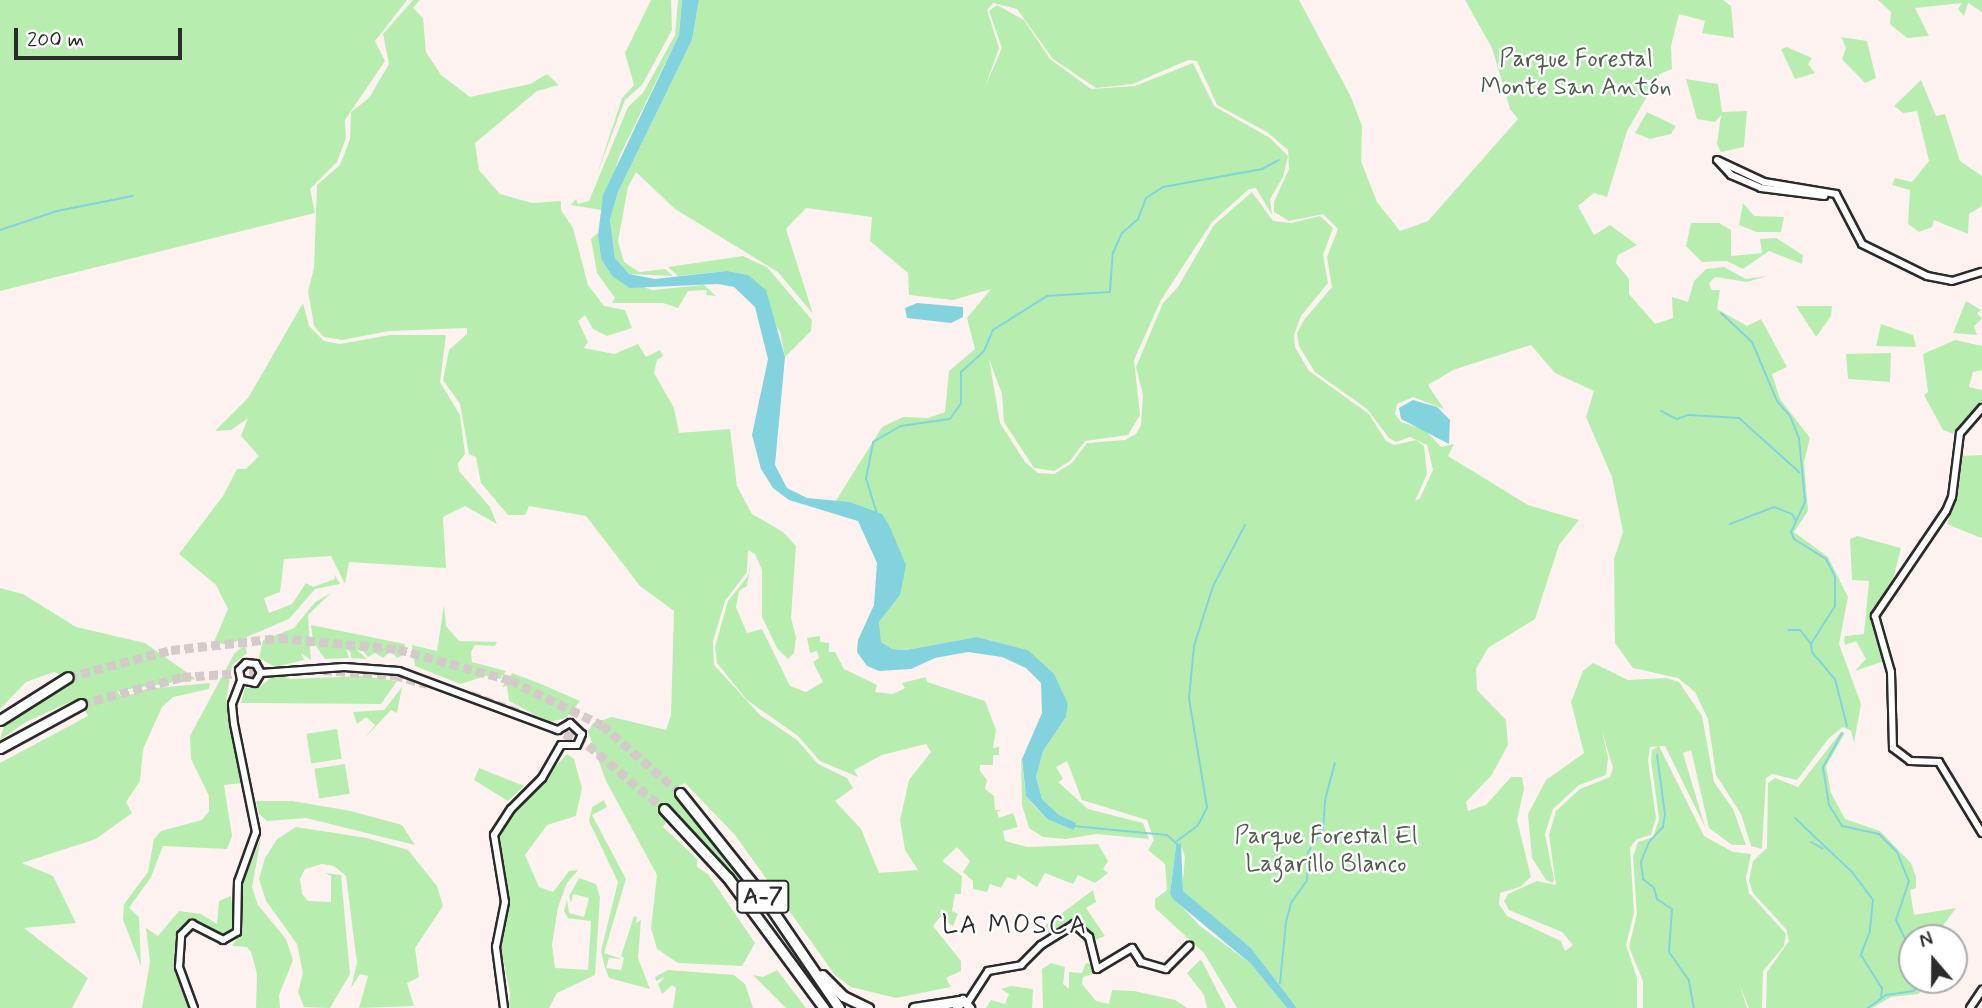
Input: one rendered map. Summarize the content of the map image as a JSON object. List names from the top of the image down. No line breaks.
{"streets":{"highway":["A-7"]},"districts":["LA MOSCA"],"parks":["Parque Forestal Monte San Antón","Parque Forestal El Lagarillo Blanco"],"scale_bar":"200 m","north":"top"}
